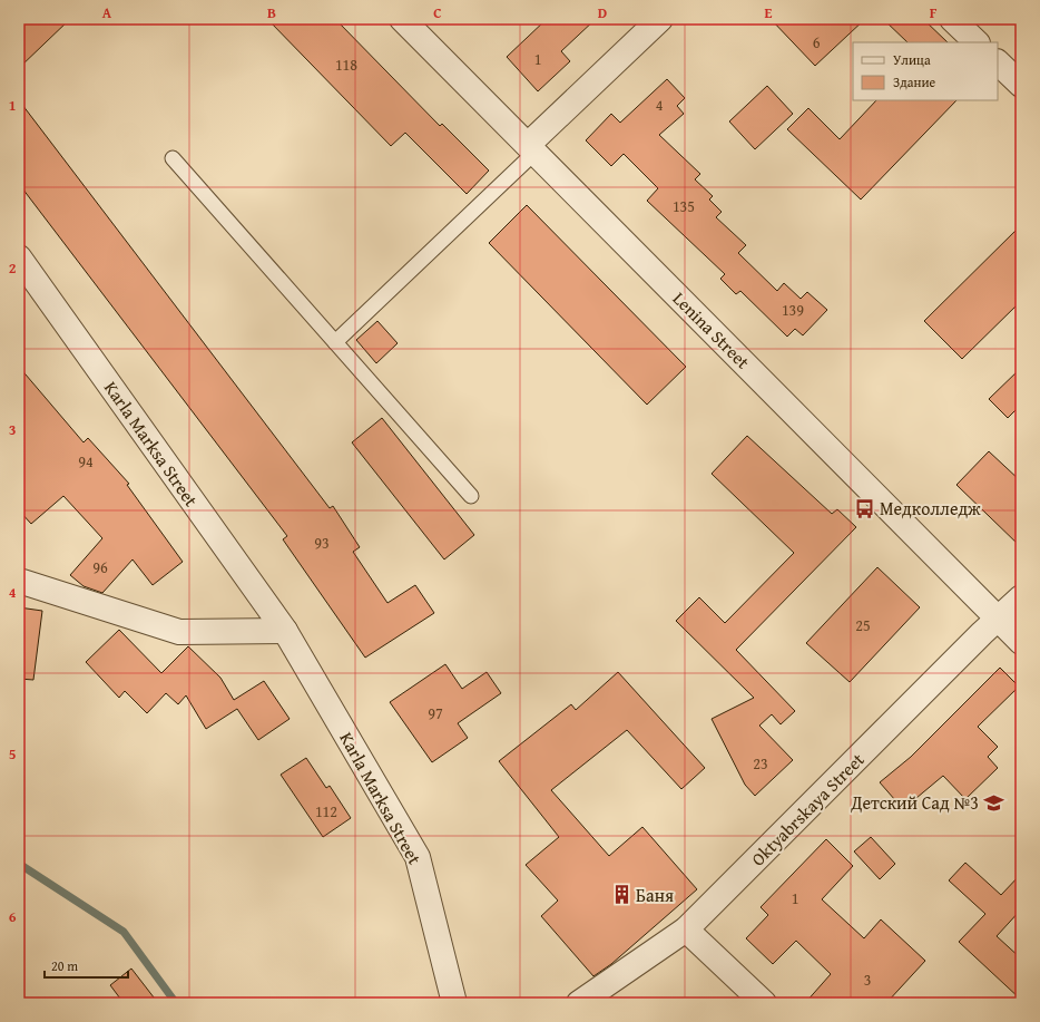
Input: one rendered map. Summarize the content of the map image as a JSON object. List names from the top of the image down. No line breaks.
{"streets":{"street":["Lenina Street","Karla Marksa Street","Oktyabrskaya Street"]},"crossings":[["Lenina Street","Oktyabrskaya Street"]],"places":{"bus stop":["Медколледж"],"school or university":["Детский Сад №3"],"building":["Баня"]},"house_numbers":["6","1","118","4","135","139","94","93","96","25","97","23","112","1","3"],"legend":["Улица","Здание"],"scale_bar":"20 m","grid":{"columns":["A","B","C","D","E","F"],"rows":["1","2","3","4","5","6"]}}
